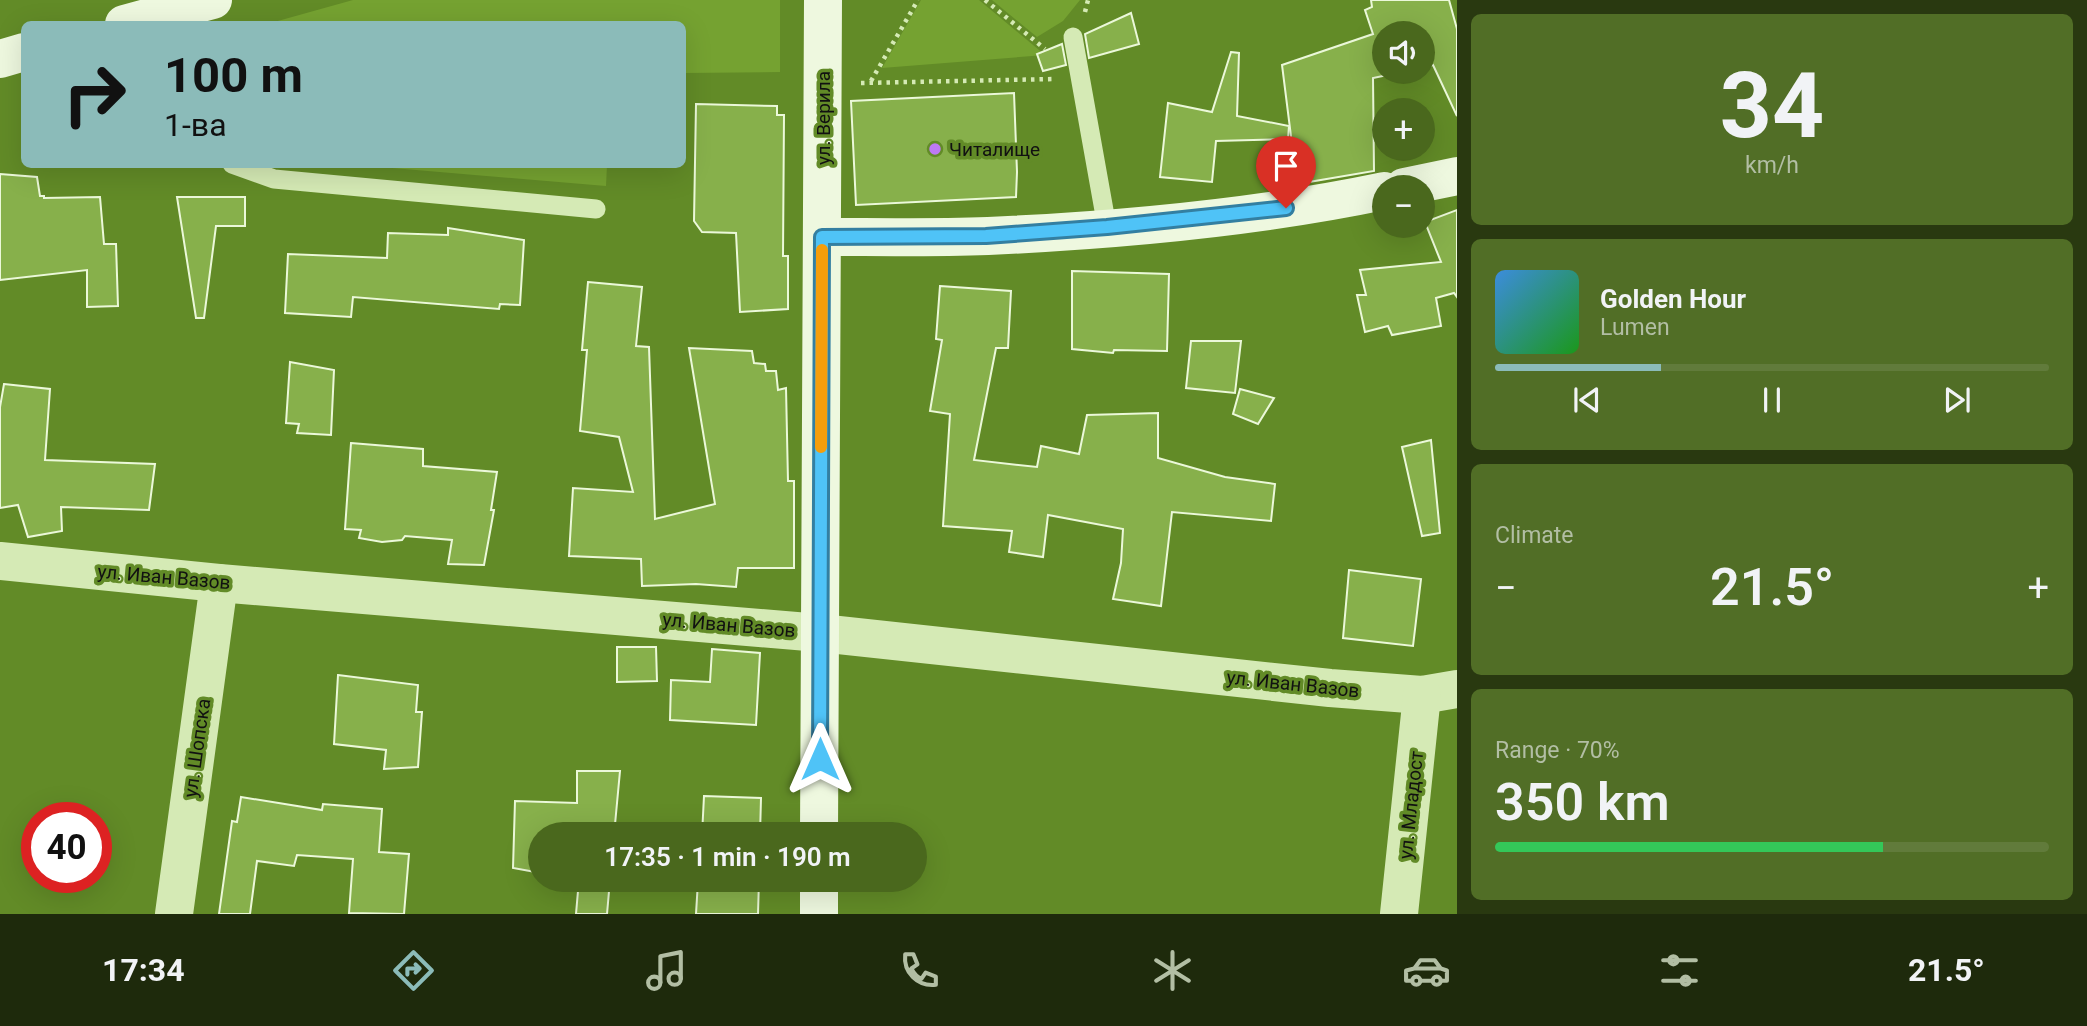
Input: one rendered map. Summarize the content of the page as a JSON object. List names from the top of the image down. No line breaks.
{"streets":{"street":["ул. Верила","ул. Иван Вазов","ул. Шопска","ул. Младост"]},"crossings":[["ул. Верила","ул. Иван Вазов"],["ул. Иван Вазов","ул. Шопска"],["ул. Иван Вазов","ул. Младост"]],"places":["Читалище"],"page":{"tile":[["34","km/h"],"Climate",["Range · 70%","350 km"]],"map_buttons":["+","−"],"turn":["100 m","1-ва"],"song":["Golden Hour","Lumen"],"heat":["−","21.5°","+"],"limit":"40","trip":"17:35 · 1 min · 190 m","tabs":["17:34","21.5°"]}}
